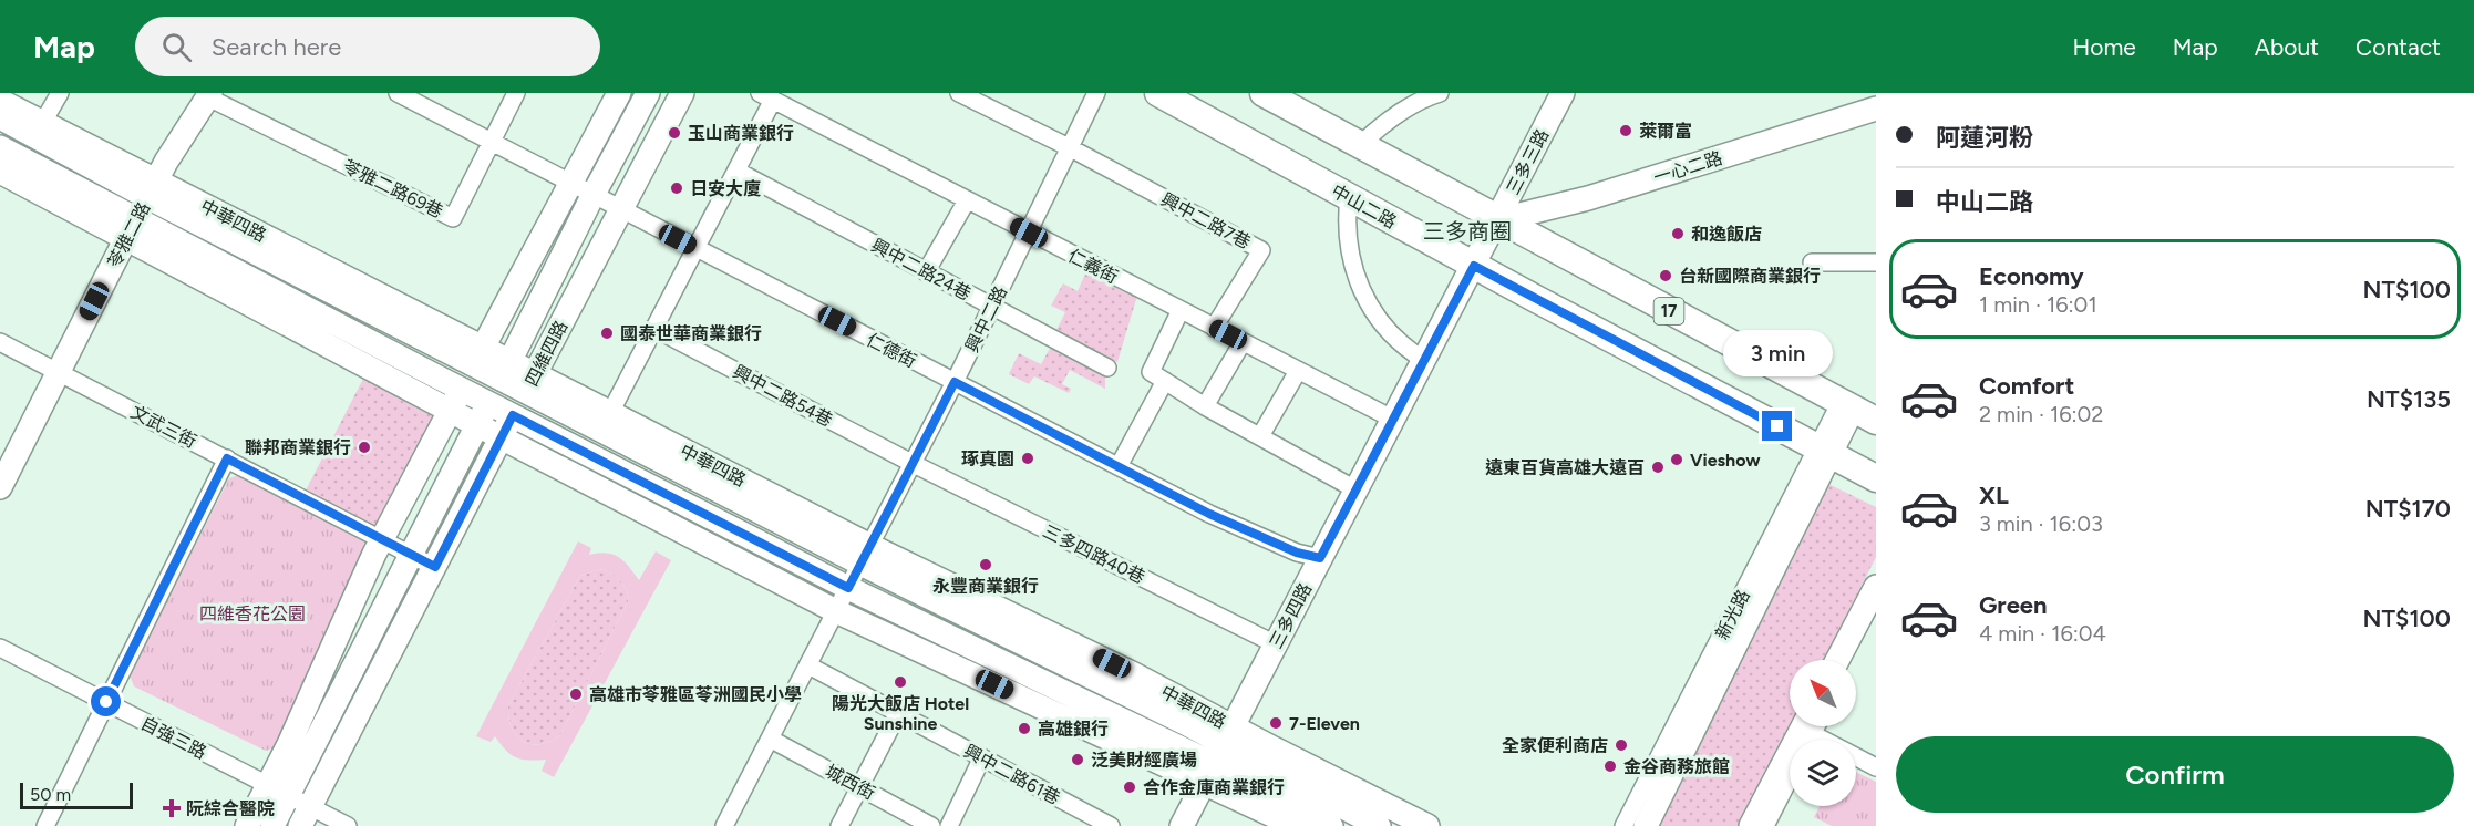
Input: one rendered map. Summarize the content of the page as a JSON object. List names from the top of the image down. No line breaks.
{"streets":{"main road":["中山二路","17"],"street":["三多三路","一心二路","苓雅二路69巷","中華四路","興中二路7巷","苓雅二路","仁義街","興中二路24巷","興中二路","仁德街","四維四路","興中二路54巷","文武三街","三多四路40巷","新光路","三多四路","自強三路","興中二路61巷","城西街"]},"crossings":[["三多三路","一心二路"],["三多三路","中山二路"],["三多三路","三多四路"],["一心二路","中山二路"],["苓雅二路69巷","苓雅二路"],["苓雅二路69巷","仁德街"],["中山二路","新光路"],["中山二路","三多四路"],["中華四路","苓雅二路"],["中華四路","興中二路"],["中華四路","四維四路"],["中華四路","三多四路"],["興中二路7巷","仁義街"],["興中二路7巷","興中二路"],["苓雅二路","文武三街"],["仁義街","興中二路"],["仁義街","三多四路"],["興中二路24巷","興中二路"],["興中二路","仁德街"],["興中二路","興中二路54巷"],["興中二路","三多四路40巷"],["興中二路","興中二路61巷"],["興中二路","城西街"],["仁德街","四維四路"],["仁德街","三多四路"],["四維四路","文武三街"],["四維四路","自強三路"],["興中二路54巷","三多四路40巷"],["三多四路40巷","三多四路"]],"districts":["三多商圈"],"parks":["四維香花公園"],"places":{"other":["萊爾富","玉山商業銀行","日安大廈","和逸飯店","台新國際商業銀行","國泰世華商業銀行","聯邦商業銀行","琢真園","Vieshow","遠東百貨高雄大遠百","永豐商業銀行","陽光大飯店 Hotel Sunshine","高雄市苓雅區苓洲國民小學","7-Eleven","高雄銀行","全家便利商店","泛美財經廣場","金谷商務旅館","合作金庫商業銀行"],"health":["阮綜合醫院"]},"scale_bar":"50 m","north":"top left","page":{"header":"Map","search":"Search here","nav":["Home","Map","About","Contact"],"banner":["阿蓮河粉","中山二路"],"list":[{"name":"Economy","note":"1 min · 16:01","value":"NT$100"},{"name":"Comfort","note":"2 min · 16:02","value":"NT$135"},{"name":"XL","note":"3 min · 16:03","value":"NT$170"},{"name":"Green","note":"4 min · 16:04","value":"NT$100"}],"bubble":"3 min","buttons":"Confirm","scale":"50 m"}}
